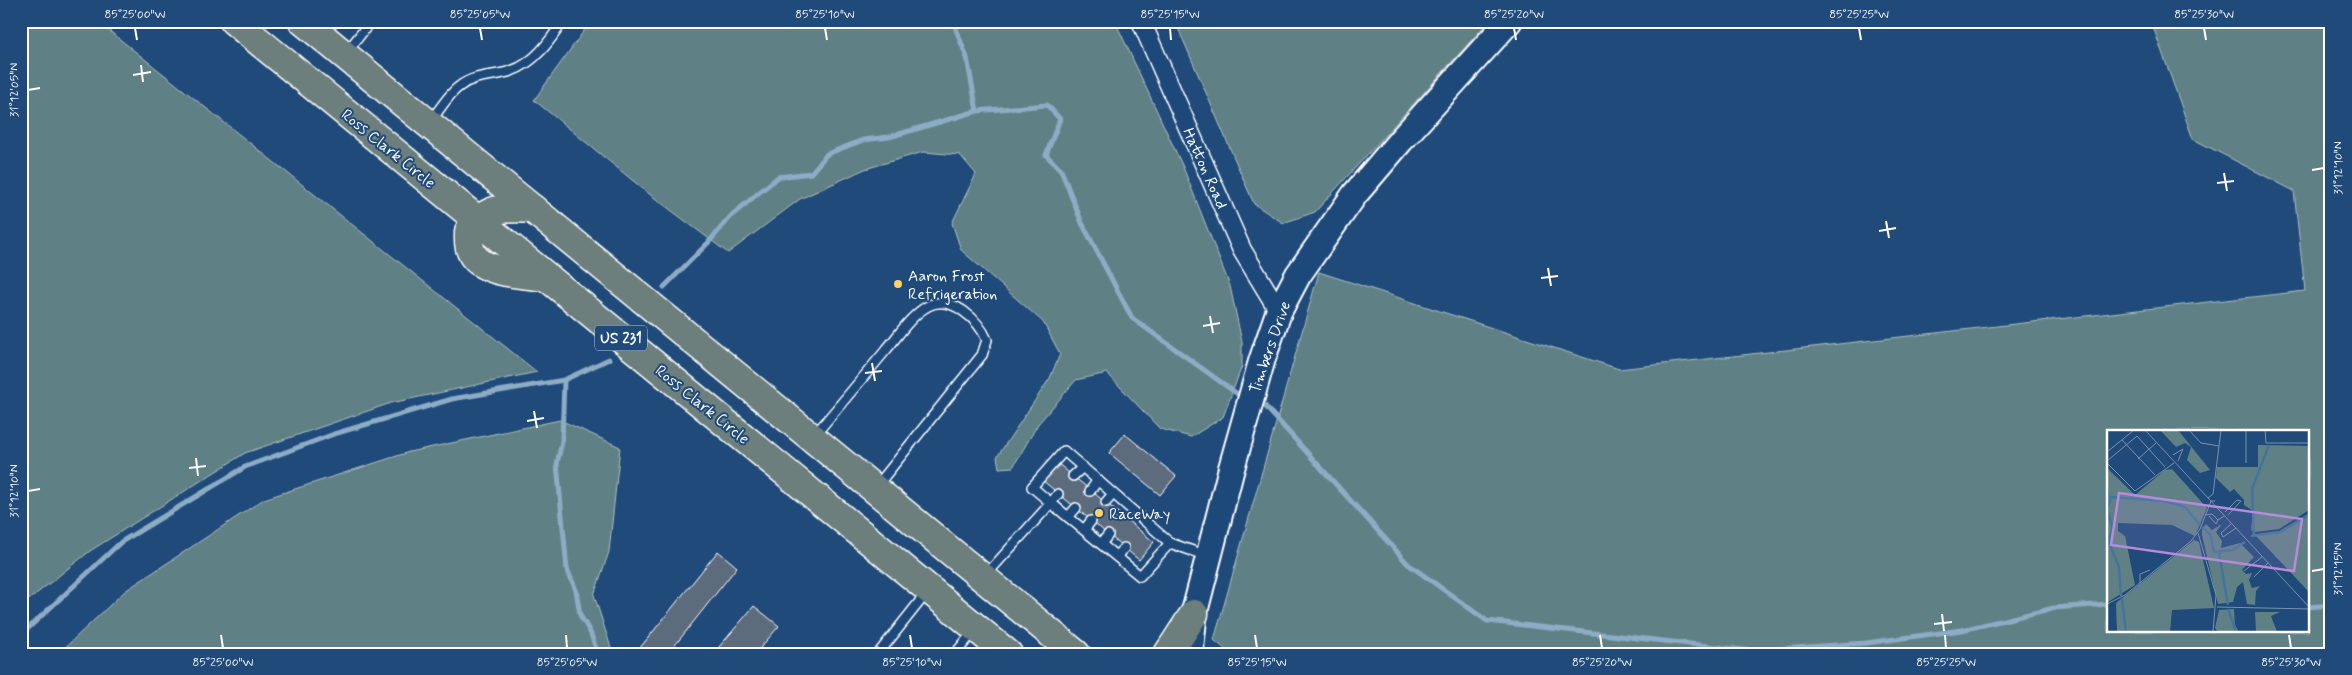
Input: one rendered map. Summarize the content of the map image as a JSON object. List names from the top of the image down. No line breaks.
{"streets":{"highway":["Ross Clark Circle","US 231"],"street":["Hatton Road","Timbers Drive"]},"crossings":[["Hatton Road","Timbers Drive"]],"places":["Aaron Frost Refrigeration","RaceWay"],"coordinates":["85°25'00\"W","85°25'05\"W","85°25'10\"W","85°25'15\"W","85°25'20\"W","85°25'25\"W","85°25'30\"W","31°12'05\"N","31°12'10\"N","31°12'15\"N"]}
